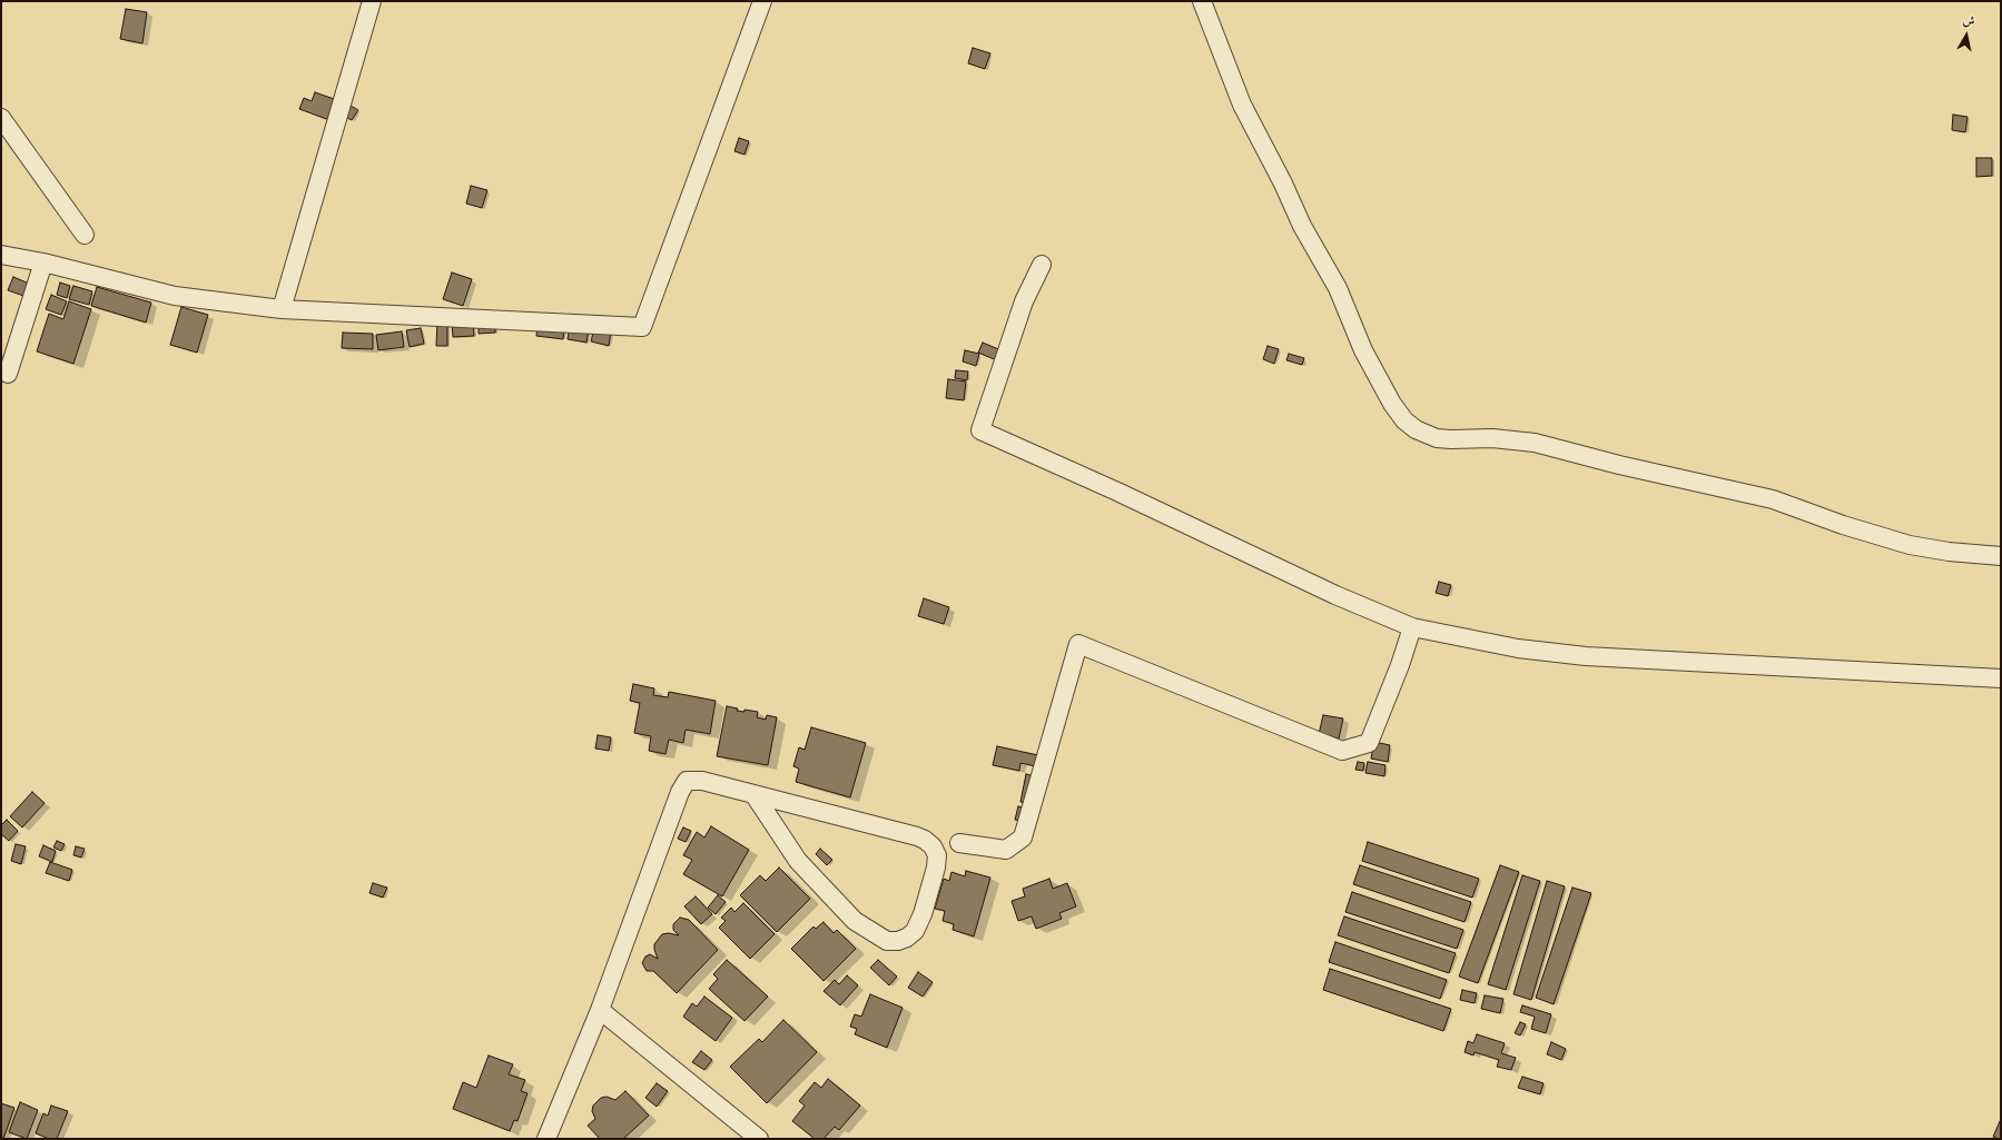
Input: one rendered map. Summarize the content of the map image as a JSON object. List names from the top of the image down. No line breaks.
{"north":"top"}
